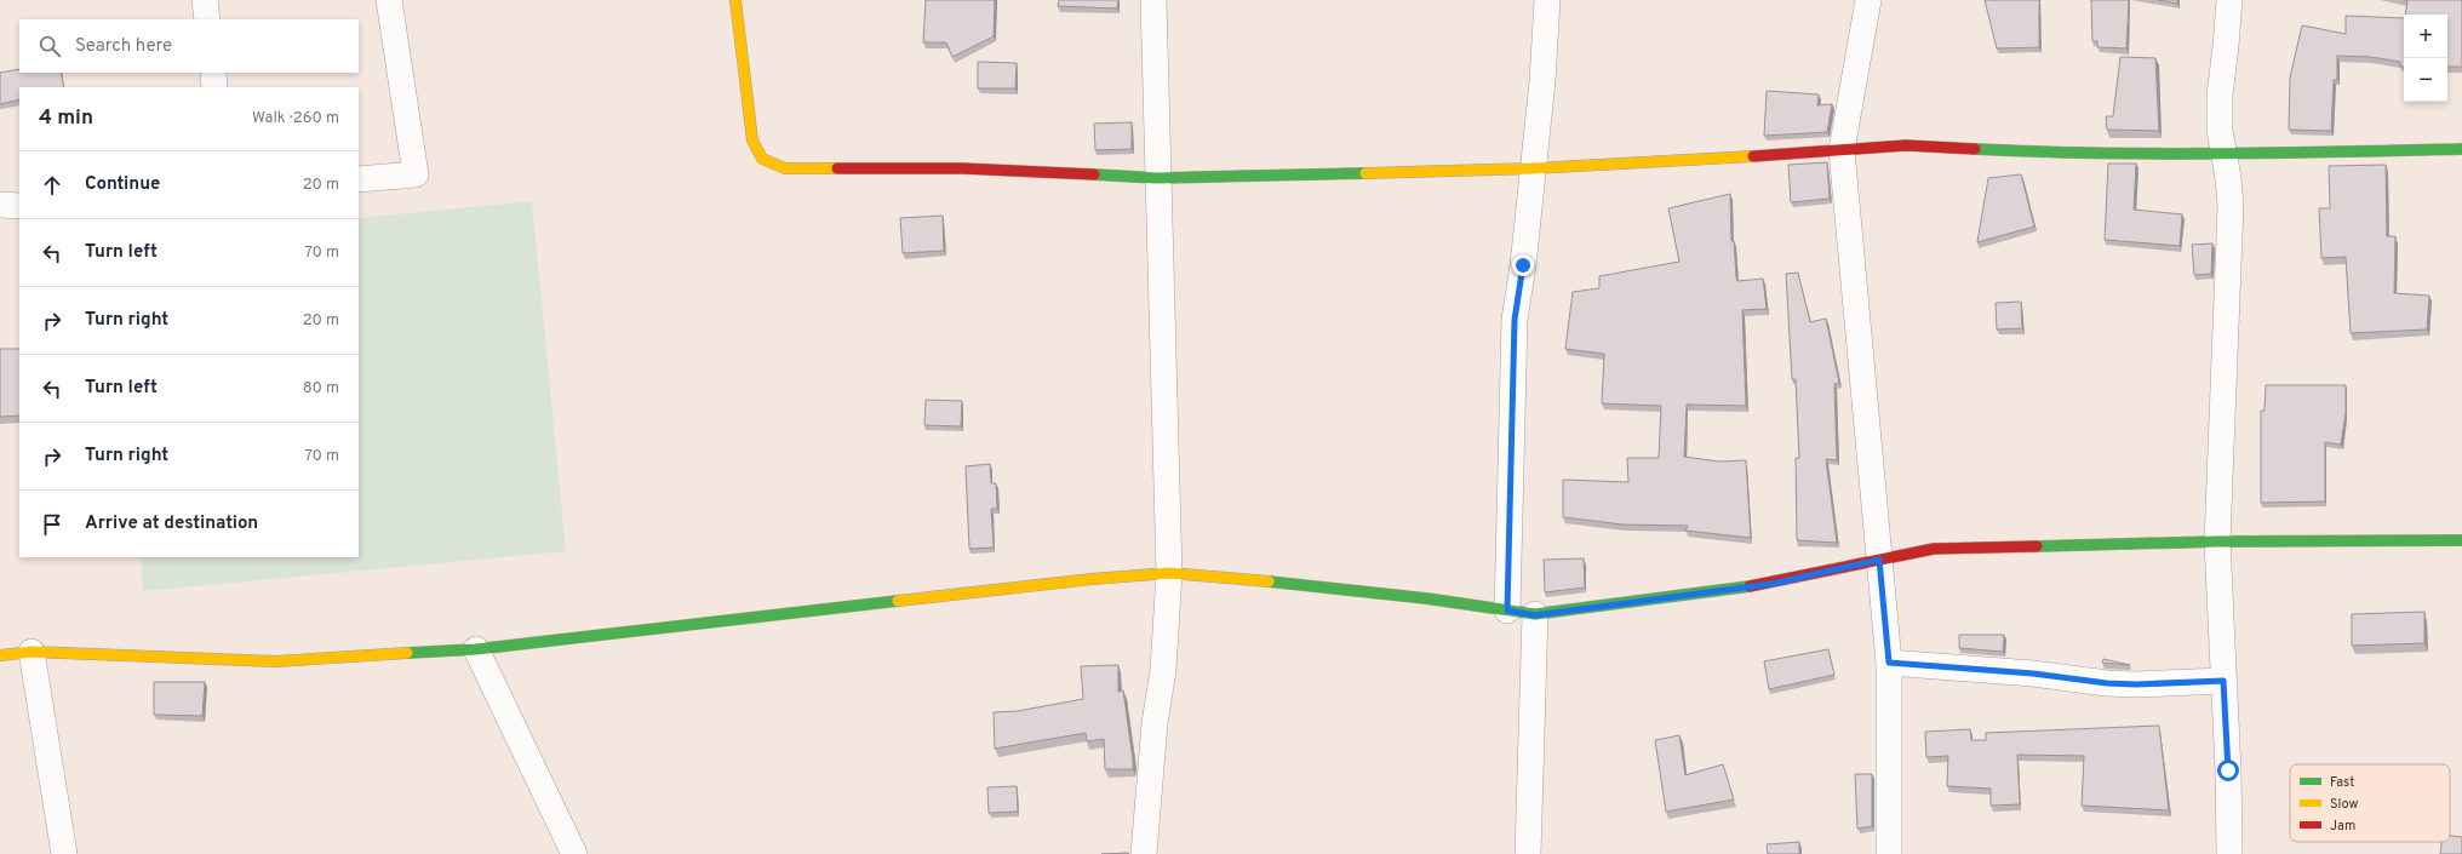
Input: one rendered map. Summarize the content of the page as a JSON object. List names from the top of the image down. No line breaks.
{"legend":["Fast","Slow","Jam"],"page":{"map_buttons":["+","−"],"search":"Search here","heading":["4 min","Walk · 260 m"],"list":[["Continue","20 m"],["Turn left","70 m"],["Turn right","20 m"],["Turn left","80 m"],["Turn right","70 m"],"Arrive at destination"]}}
